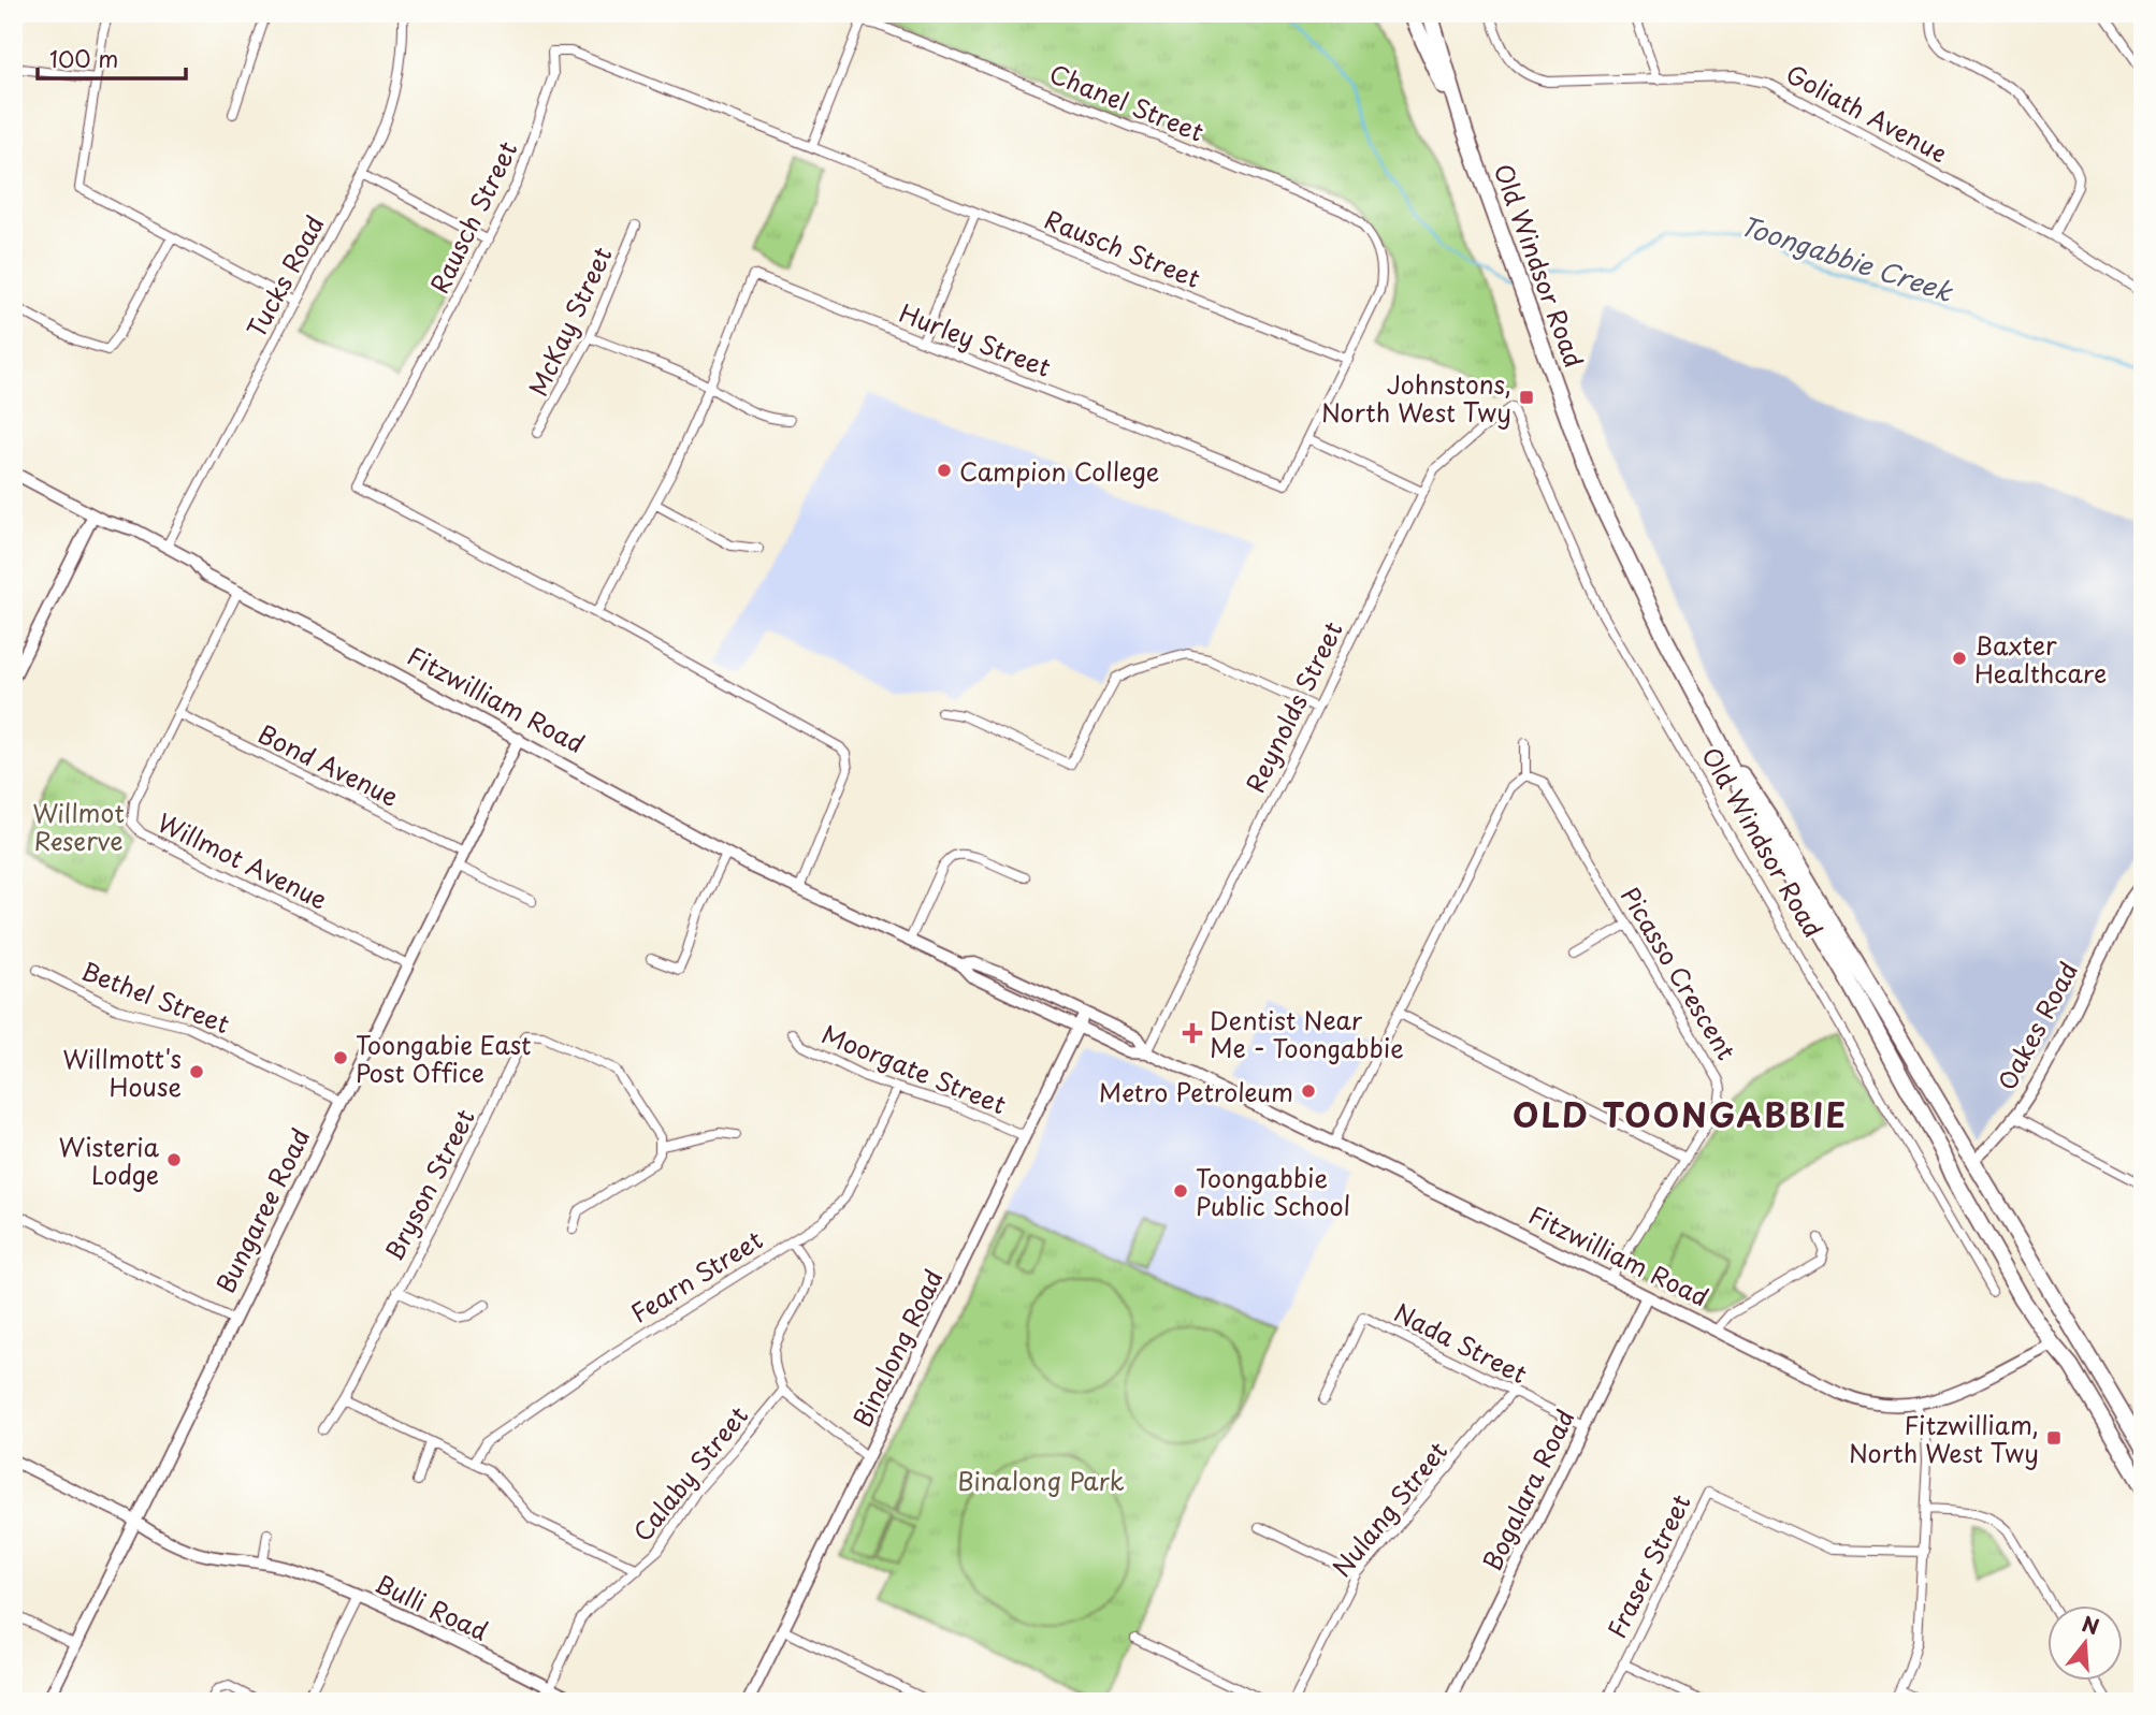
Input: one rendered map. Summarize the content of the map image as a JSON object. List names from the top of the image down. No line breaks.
{"streets":{"highway":["Old Windsor Road","Fitzwilliam Road","Oakes Road"],"street":["Chanel Street","Goliath Avenue","Rausch Street","Tucks Road","McKay Street","Hurley Street","Reynolds Street","Bond Avenue","Willmot Avenue","Picasso Crescent","Bethel Street","Moorgate Street","Bryson Street","Bungaree Road","Fearn Street","Nada Street","Binalong Road","Calaby Street","Bogalara Road","Nulang Street","Fraser Street","Bulli Road"]},"crossings":[["Chanel Street","Hurley Street"],["Rausch Street","Hurley Street"],["Rausch Street","Fitzwilliam Road"],["Old Windsor Road","Fitzwilliam Road"],["Old Windsor Road","Reynolds Street"],["Old Windsor Road","Oakes Road"],["Tucks Road","Fitzwilliam Road"],["Fitzwilliam Road","Reynolds Street"],["Fitzwilliam Road","Willmot Avenue"],["Fitzwilliam Road","Picasso Crescent"],["Fitzwilliam Road","Bungaree Road"],["Fitzwilliam Road","Binalong Road"],["Fitzwilliam Road","Bogalara Road"],["Bond Avenue","Willmot Avenue"],["Bond Avenue","Bungaree Road"],["Willmot Avenue","Bungaree Road"],["Bethel Street","Bungaree Road"],["Moorgate Street","Fearn Street"],["Moorgate Street","Binalong Road"],["Bungaree Road","Bulli Road"],["Nada Street","Bogalara Road"],["Nada Street","Nulang Street"],["Calaby Street","Bulli Road"]],"districts":["OLD TOONGABBIE"],"water":["Toongabbie Creek"],"parks":["Willmot Reserve","Binalong Park"],"places":{"transit":["Johnstons, North West Twy","Fitzwilliam, North West Twy"],"other":["Campion College","Baxter Healthcare","Toongabie East Post Office","Willmott's House","Metro Petroleum","Wisteria Lodge","Toongabbie Public School"],"health":["Dentist Near Me - Toongabbie"]},"scale_bar":"100 m","north":"top"}
